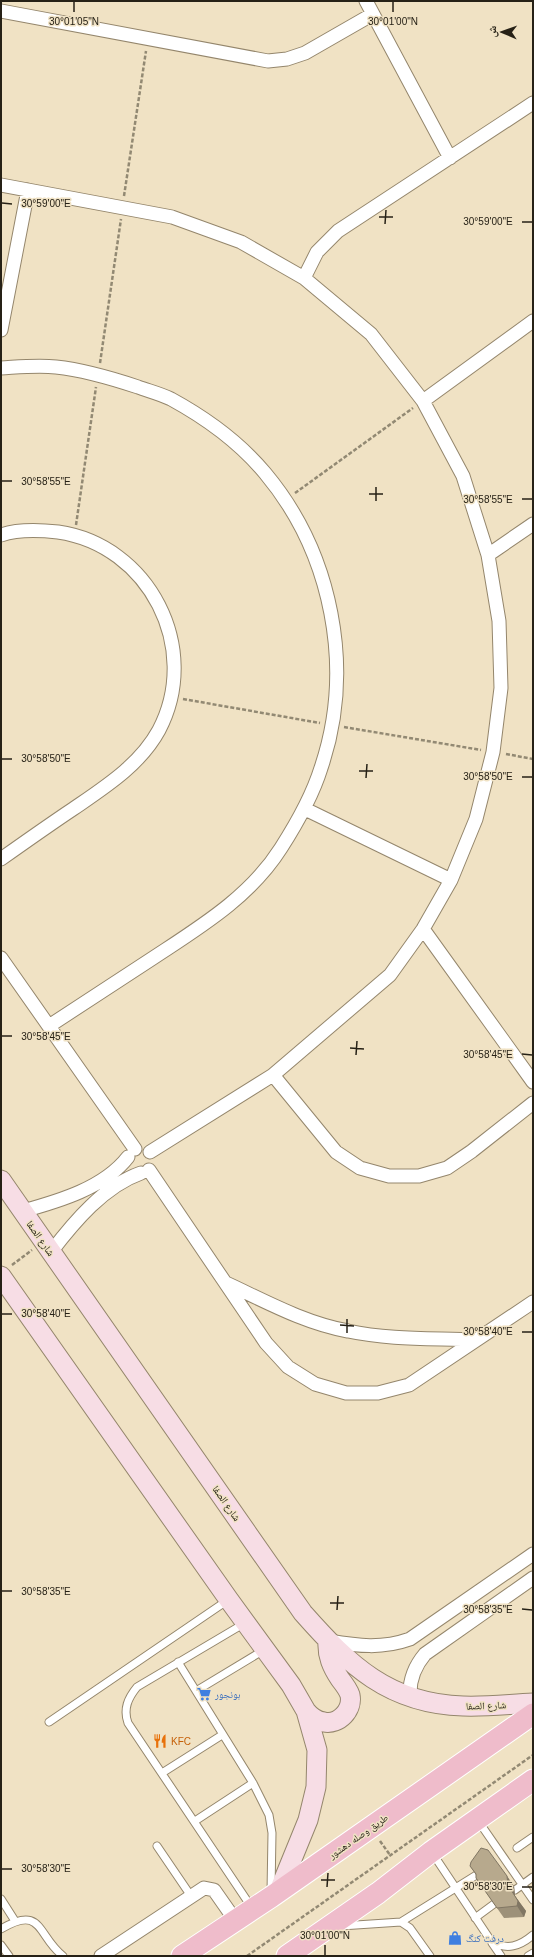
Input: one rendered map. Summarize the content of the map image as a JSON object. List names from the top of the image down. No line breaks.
{"streets":{"main road":["طريق وصله دهشور"],"street":["شارع الصفا"]},"places":{"supermarket":["بونجور"],"restaurant":["KFC"],"shop":["درفت كنگ"]},"north":"left","coordinates":["30°01'05\"N","30°01'00\"N","30°59'00\"E","30°58'55\"E","30°58'50\"E","30°58'45\"E","30°58'40\"E","30°58'35\"E","30°58'30\"E"]}
